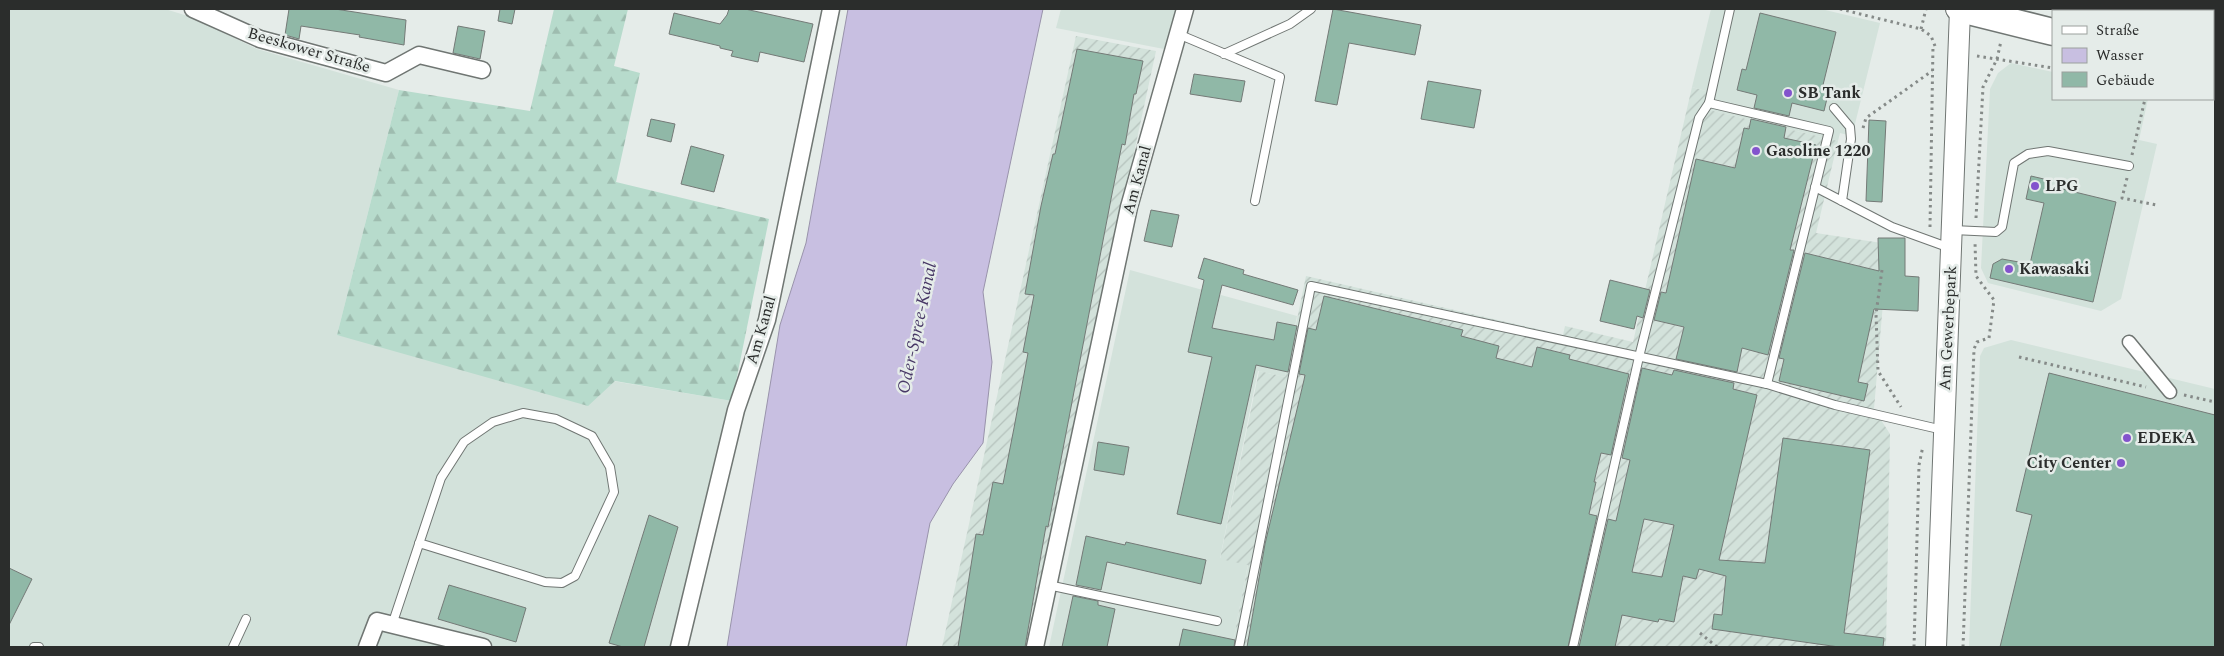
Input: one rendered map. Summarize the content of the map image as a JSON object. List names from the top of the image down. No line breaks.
{"streets":{"street":["Beeskower Straße","Am Kanal","Am Gewerbepark"]},"water":["Oder-Spree-Kanal"],"places":["SB Tank","Gasoline 1220","LPG","Kawasaki","EDEKA","City Center"],"legend":["Straße","Wasser","Gebäude"]}
